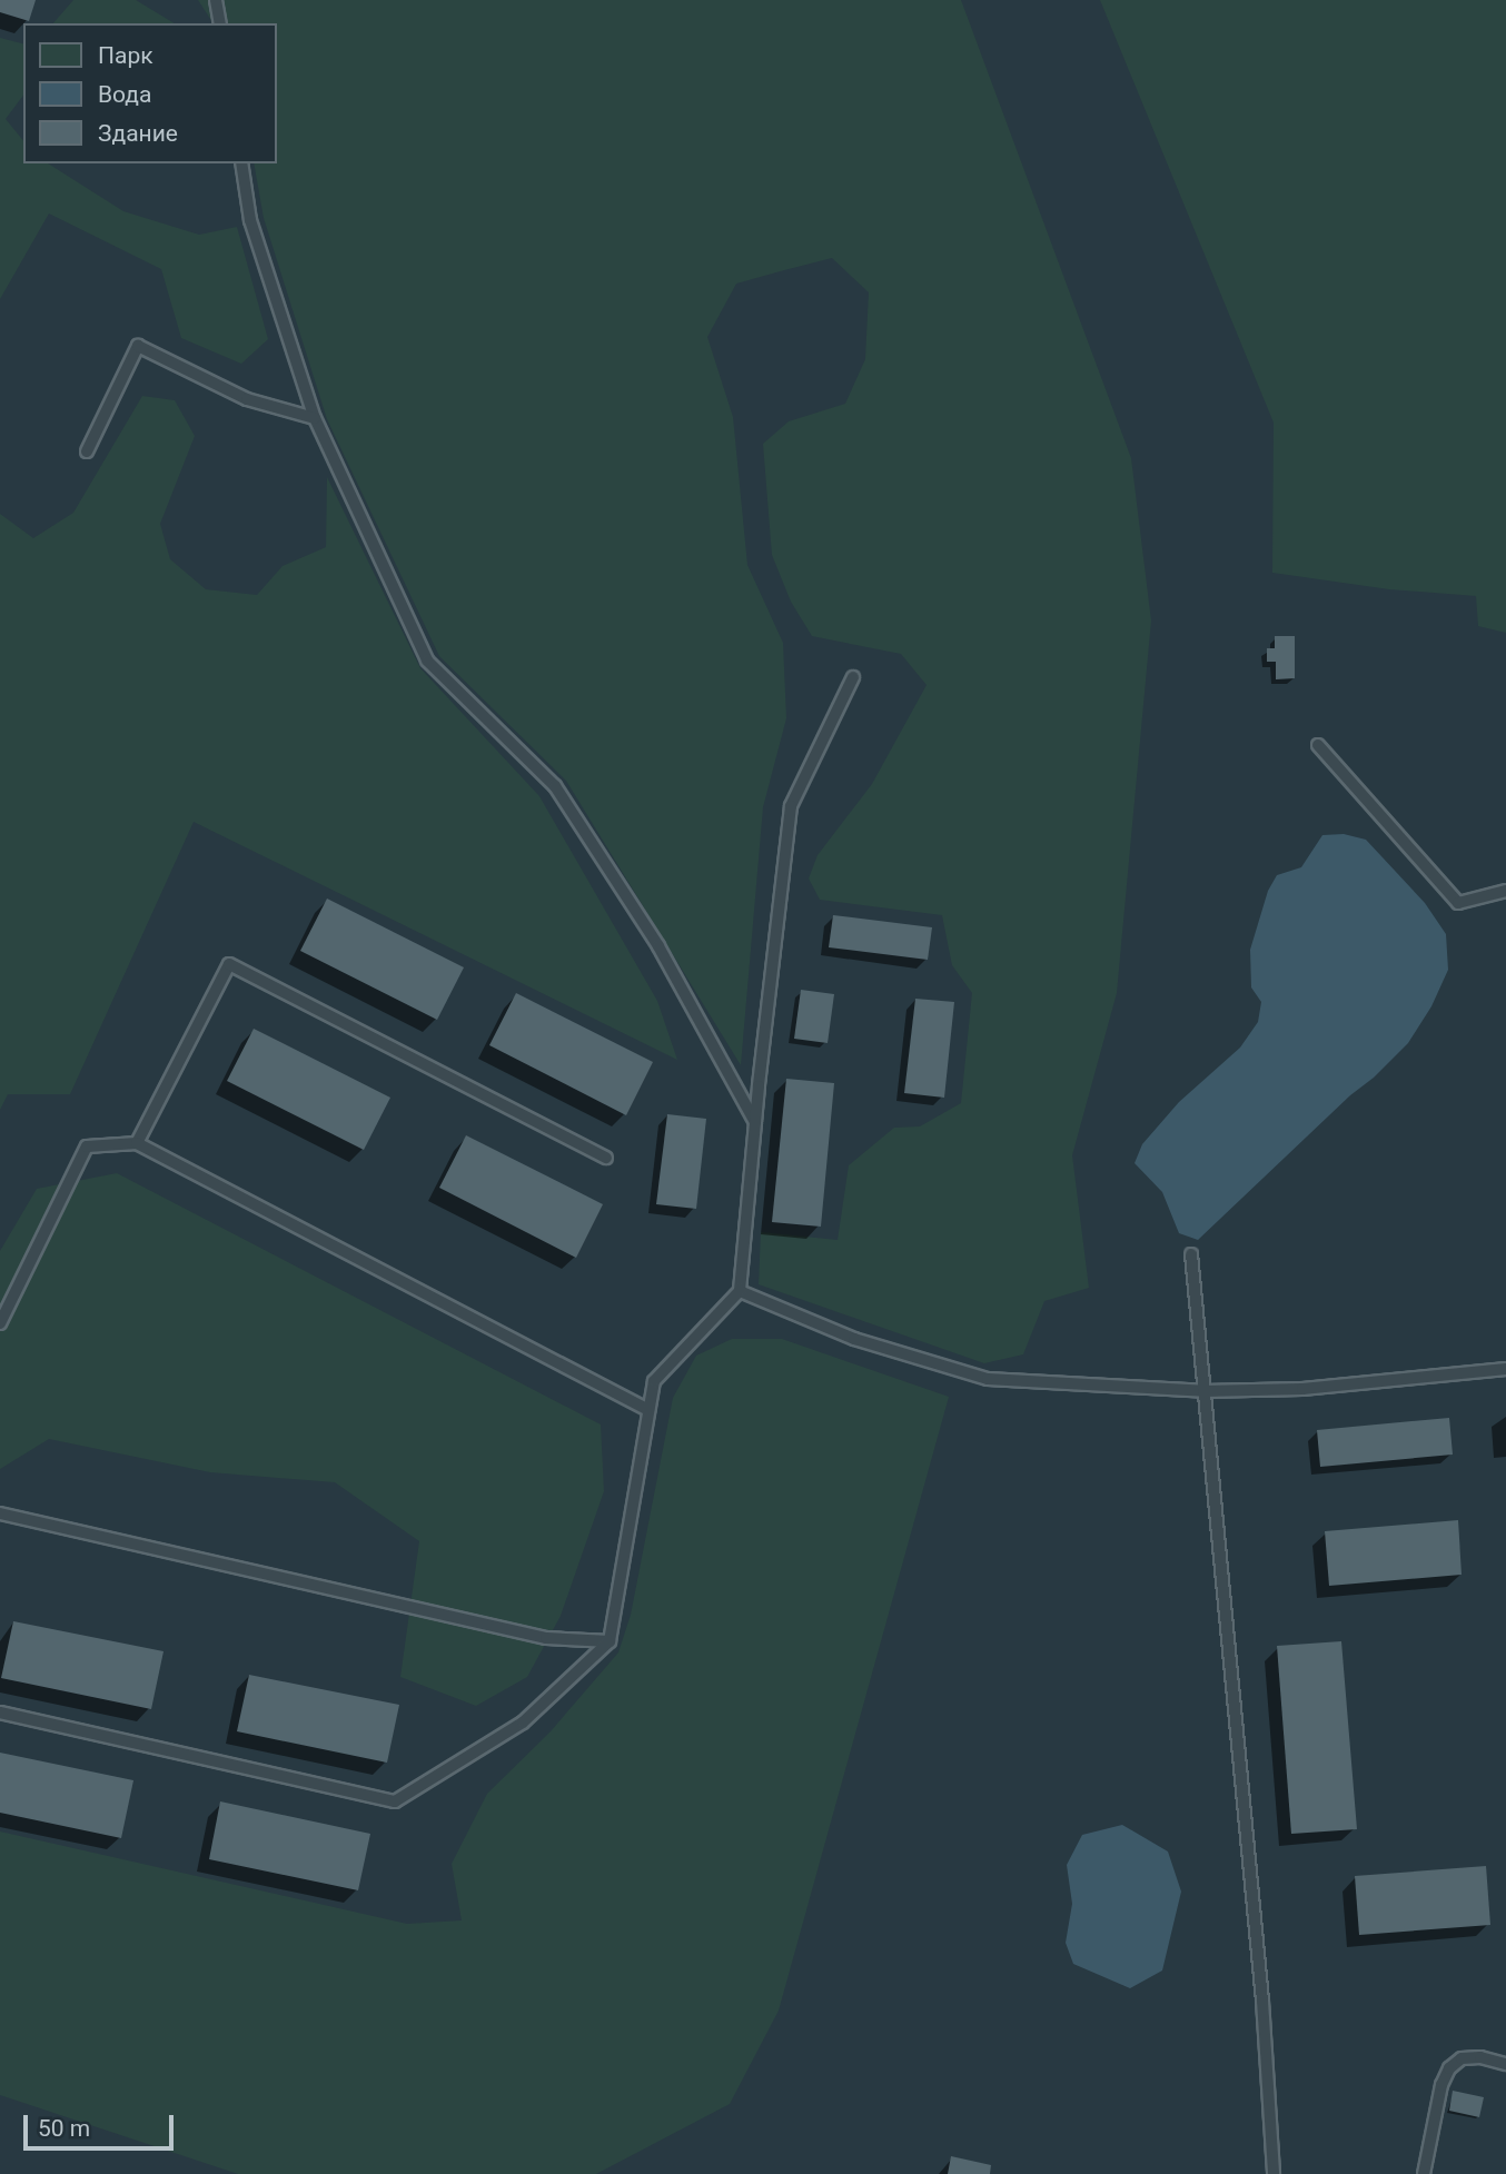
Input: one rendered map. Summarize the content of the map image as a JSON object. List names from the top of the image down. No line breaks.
{"legend":["Парк","Вода","Здание"],"scale_bar":"50 m"}
